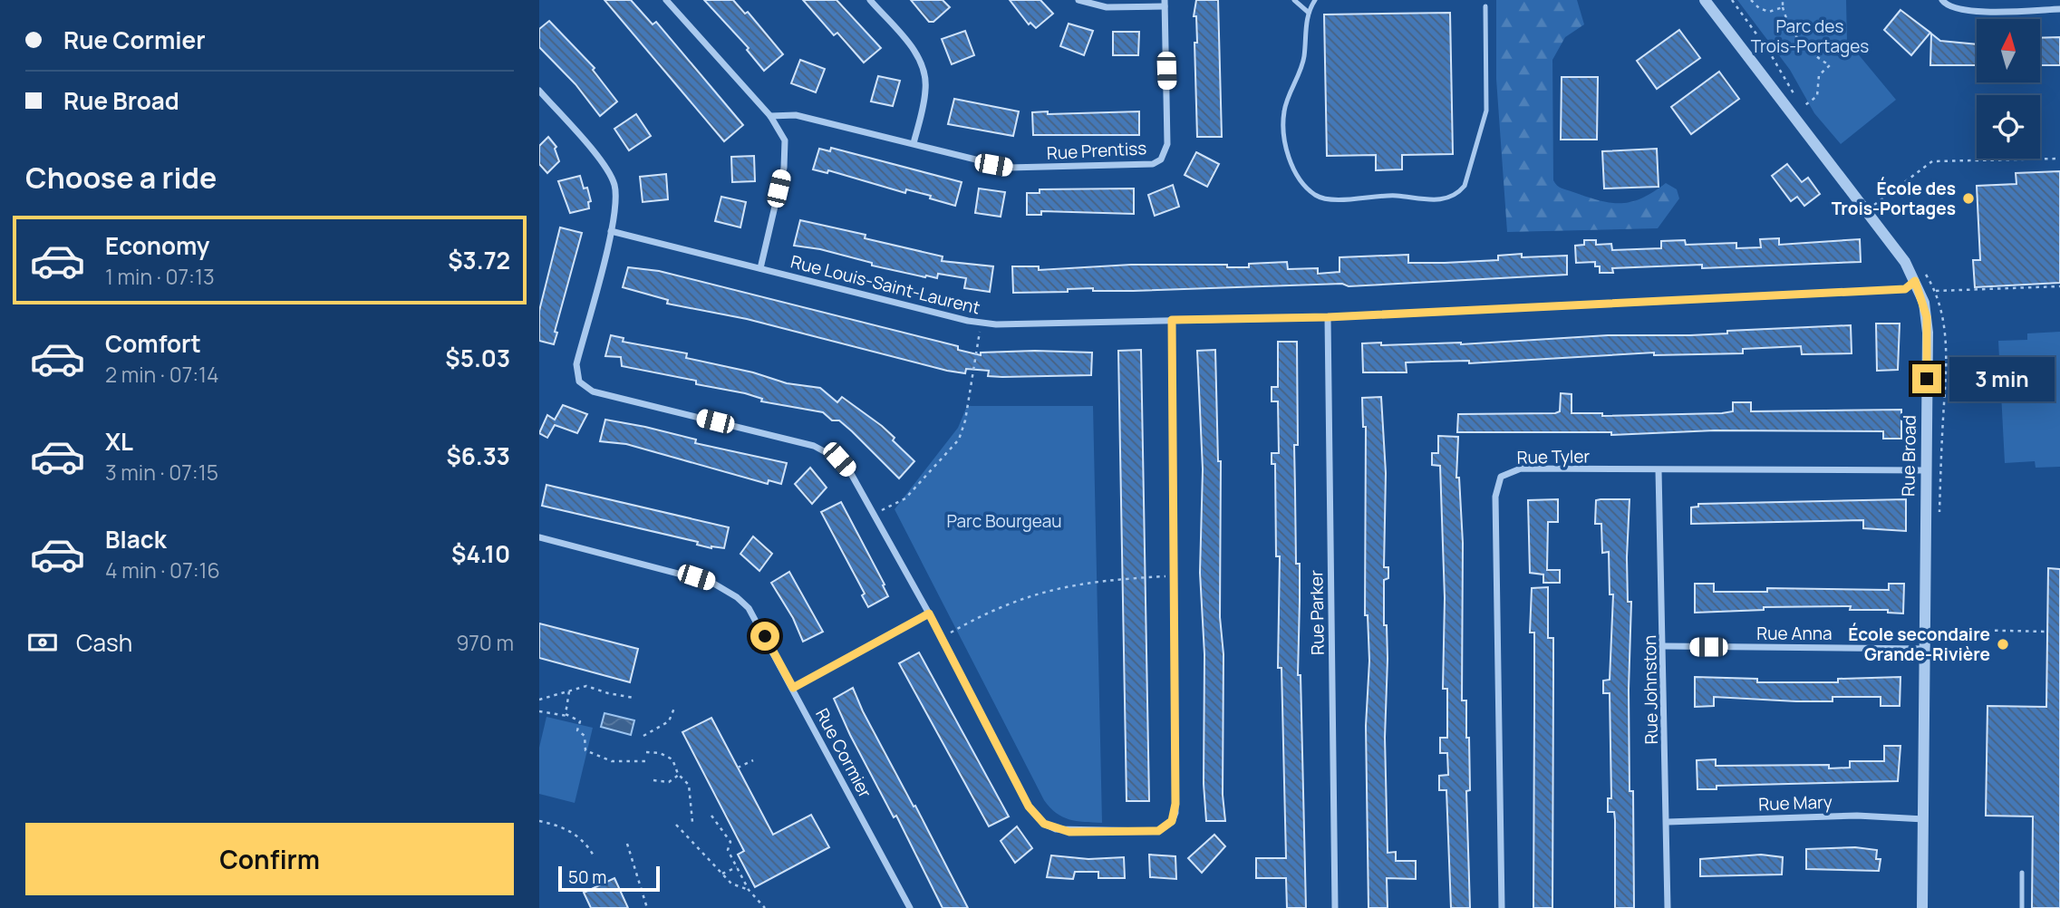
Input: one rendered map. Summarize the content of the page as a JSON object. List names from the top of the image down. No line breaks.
{"streets":{"street":["Rue Prentiss","Rue Louis-Saint-Laurent","Rue Broad","Rue Tyler","Rue Parker","Rue Anna","Rue Johnston","Rue Cormier","Rue Mary"]},"crossings":[["Rue Louis-Saint-Laurent","Rue Broad"],["Rue Louis-Saint-Laurent","Rue Parker"],["Rue Broad","Rue Tyler"],["Rue Broad","Rue Anna"],["Rue Broad","Rue Mary"],["Rue Tyler","Rue Johnston"],["Rue Anna","Rue Johnston"],["Rue Johnston","Rue Mary"]],"parks":["Parc des Trois-Portages","Parc Bourgeau"],"places":["École des Trois-Portages","École secondaire Grande-Rivière"],"scale_bar":"50 m","north":"top","page":{"banner":["Rue Cormier","Rue Broad"],"heading":"Choose a ride","list":[{"name":"Economy","note":"1 min · 07:13","value":"$3.72"},{"name":"Comfort","note":"2 min · 07:14","value":"$5.03"},{"name":"XL","note":"3 min · 07:15","value":"$6.33"},{"name":"Black","note":"4 min · 07:16","value":"$4.10"}],"bubble":"3 min","pay":["Cash","970 m"],"buttons":"Confirm","scale":"50 m"}}
